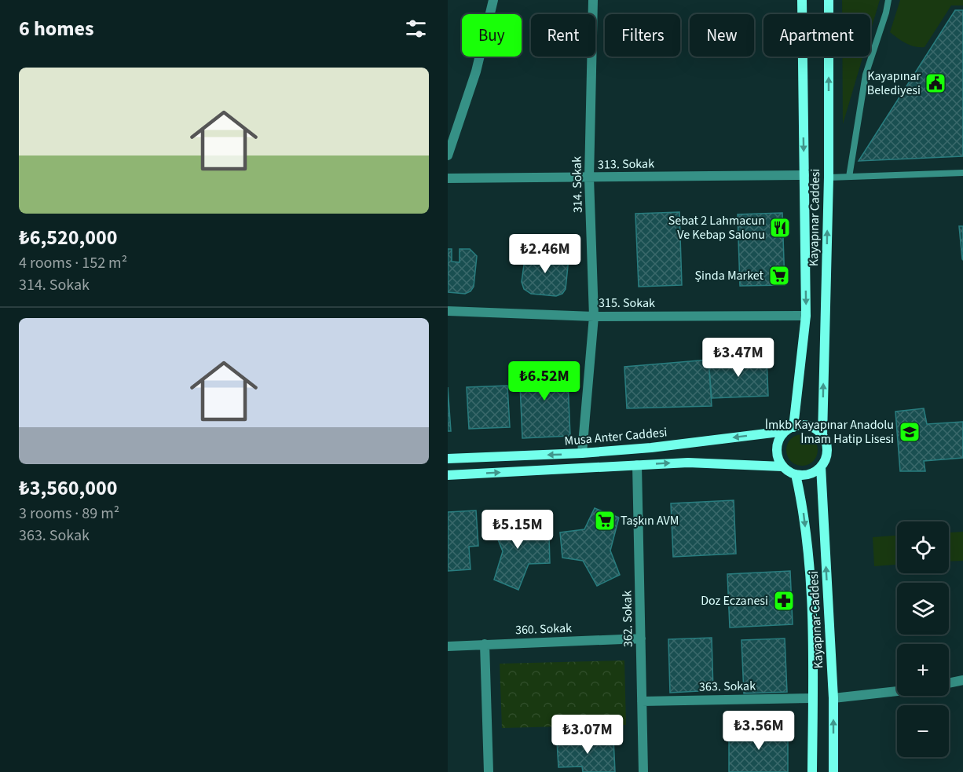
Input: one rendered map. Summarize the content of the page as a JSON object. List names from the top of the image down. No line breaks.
{"streets":{"main road":["Kayapınar Caddesi","Musa Anter Caddesi"],"street":["313. Sokak","314. Sokak","315. Sokak","362. Sokak","360. Sokak","363. Sokak"]},"crossings":[["313. Sokak","314. Sokak"],["313. Sokak","Kayapınar Caddesi"],["314. Sokak","315. Sokak"],["314. Sokak","Musa Anter Caddesi"],["Kayapınar Caddesi","315. Sokak"],["Kayapınar Caddesi","Musa Anter Caddesi"],["Kayapınar Caddesi","363. Sokak"],["362. Sokak","360. Sokak"],["362. Sokak","363. Sokak"]],"places":{"public building":["Kayapınar Belediyesi"],"restaurant":["Sebat 2 Lahmacun Ve Kebap Salonu"],"supermarket":["Şinda Market","Taşkın AVM"],"school or university":["İmkb Kayapınar Anadolu İmam Hatip Lisesi"],"pharmacy":["Doz Eczanesi"]},"page":{"heading":"6 homes","chip":["Buy","Rent","Filters","New","Apartment"],"list":[{"name":"₺6,520,000","note":"4 rooms · 152 m² · 314. Sokak"},{"name":"₺3,560,000","note":"3 rooms · 89 m² · 363. Sokak"}],"price":["₺2.46M","₺3.47M","₺6.52M","₺5.15M","₺3.56M","₺3.07M"],"map_buttons":["+","−"]}}
